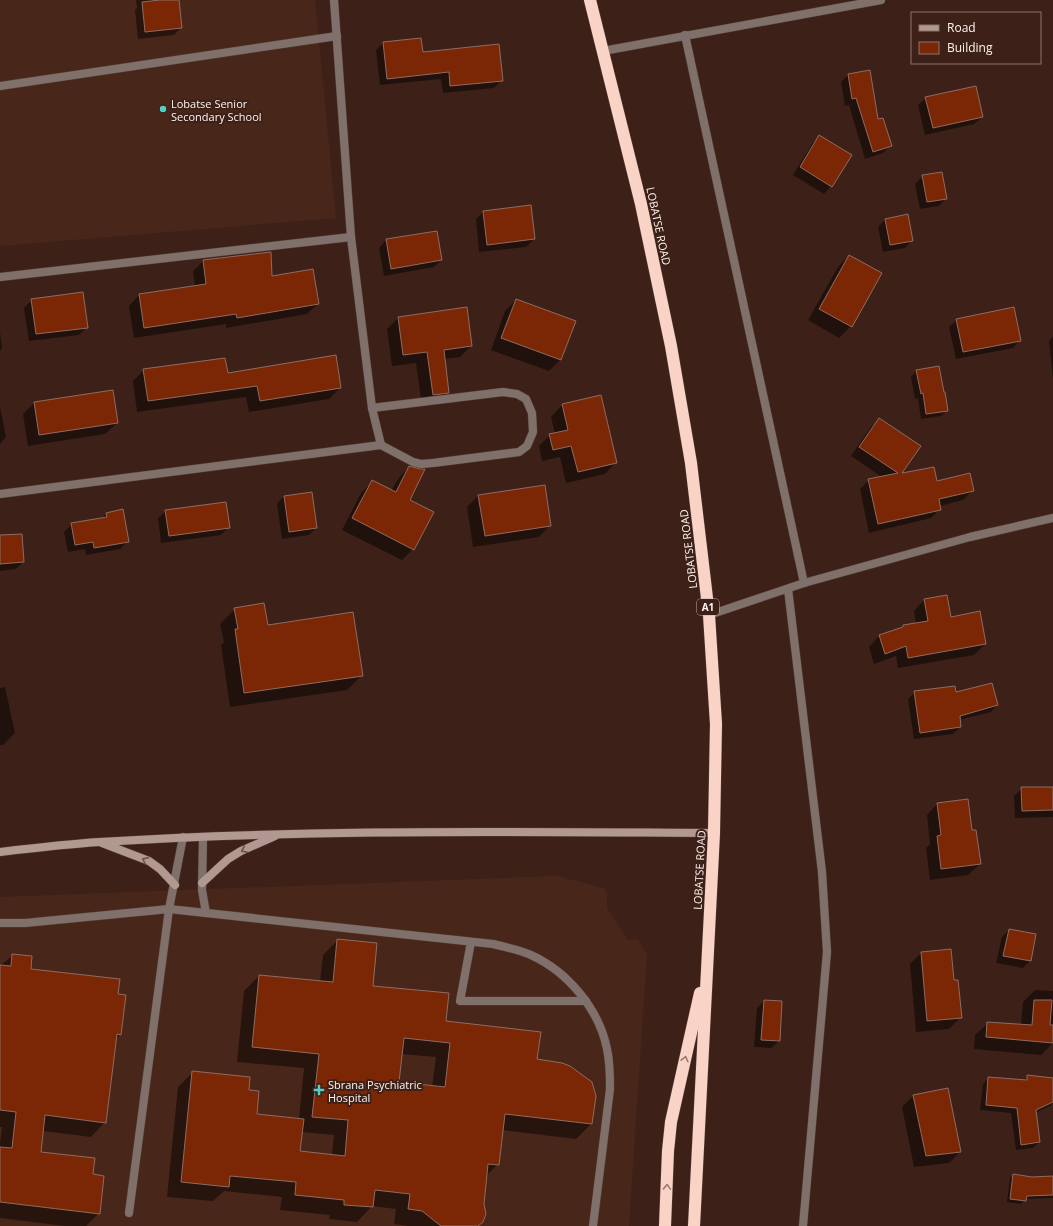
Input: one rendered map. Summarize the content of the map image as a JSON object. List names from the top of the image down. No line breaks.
{"streets":{"highway":["LOBATSE ROAD","A1"]},"places":{"other":["Lobatse Senior Secondary School"],"health":["Sbrana Psychiatric Hospital"]},"legend":["Road","Building"]}
